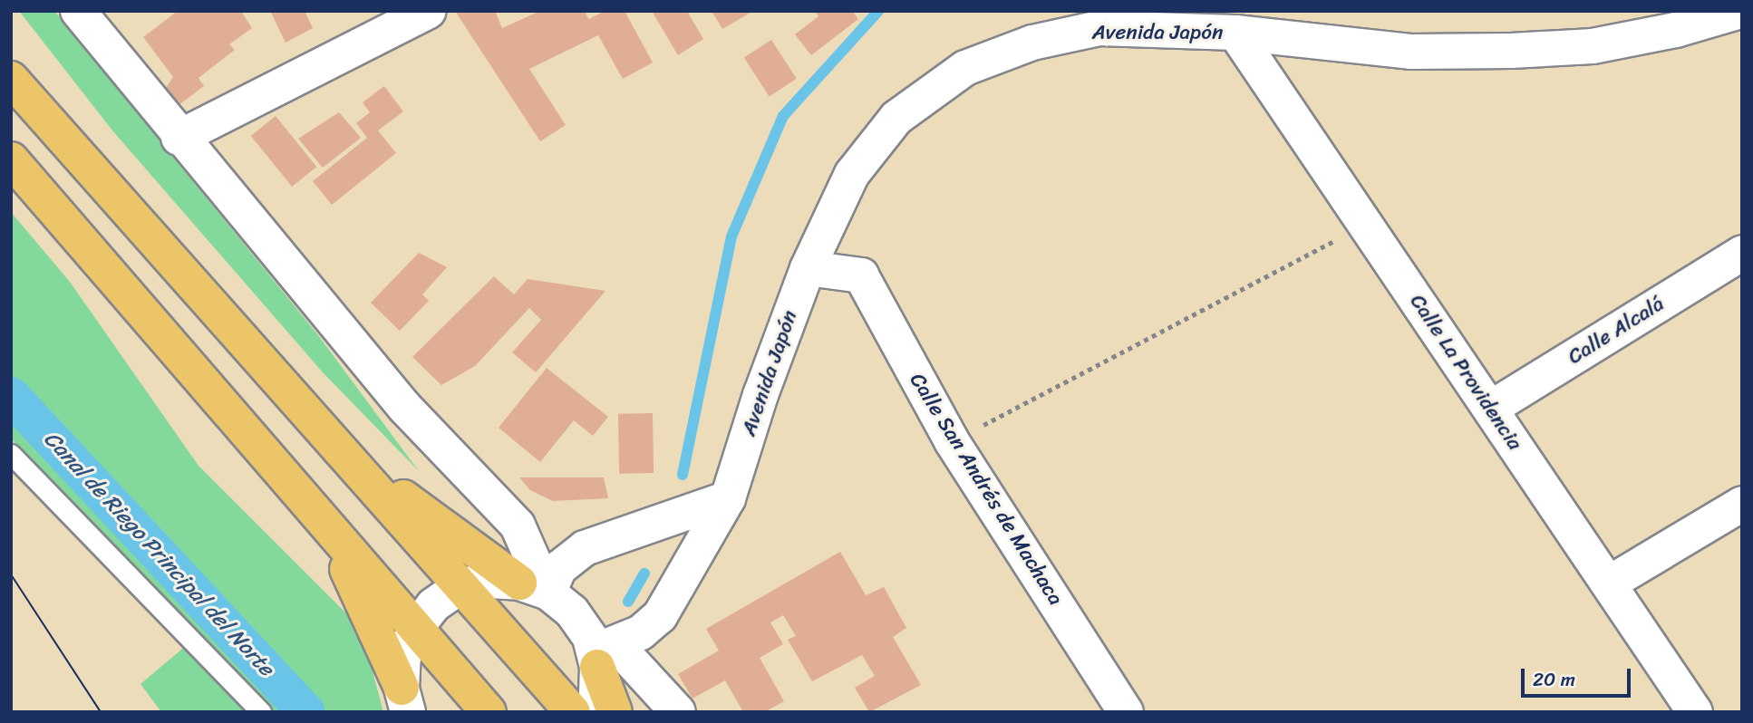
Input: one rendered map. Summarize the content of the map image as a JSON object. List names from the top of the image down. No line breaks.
{"streets":{"street":["Avenida Japón","Calle Alcalá","Calle La Providencia","Calle San Andrés de Machaca"]},"crossings":[["Avenida Japón","Calle La Providencia"],["Avenida Japón","Calle San Andrés de Machaca"],["Calle Alcalá","Calle La Providencia"]],"water":["Canal de Riego Principal del Norte"],"scale_bar":"20 m"}
